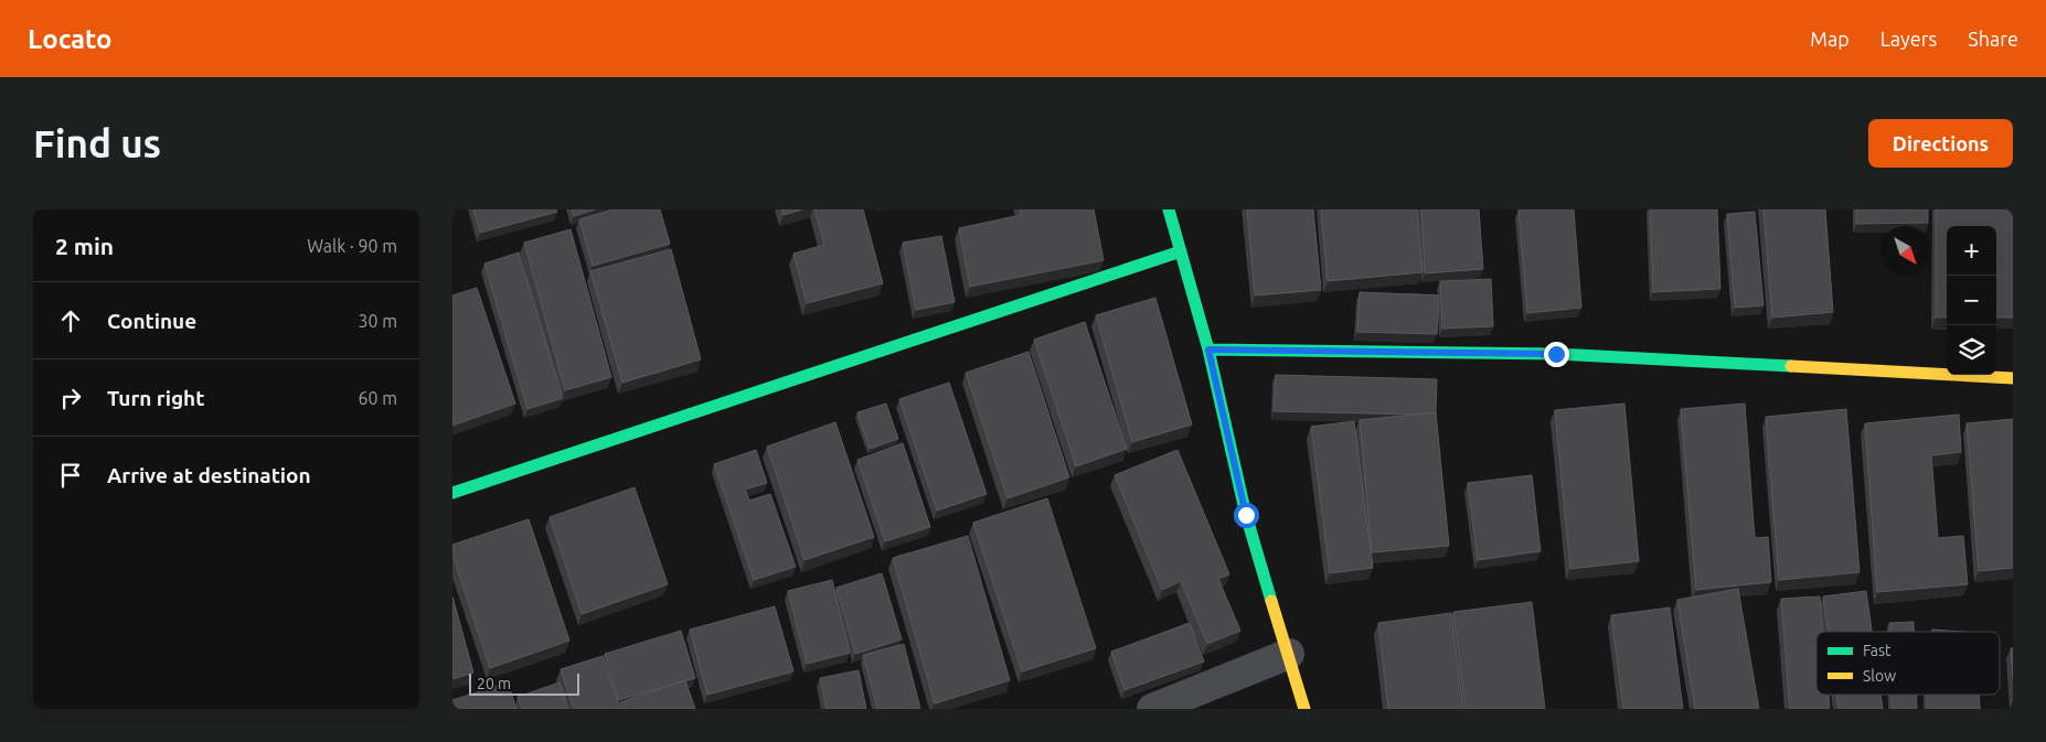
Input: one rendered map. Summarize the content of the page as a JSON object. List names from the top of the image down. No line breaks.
{"legend":["Fast","Slow"],"scale_bar":"20 m","north":"bottom right","page":{"header":"Locato","nav":["Map","Layers","Share"],"buttons":"Directions","title":"Find us","heading":["2 min","Walk · 90 m"],"map_buttons":["+","−"],"list":[["Continue","30 m"],["Turn right","60 m"],"Arrive at destination"],"scale":"20 m"}}
